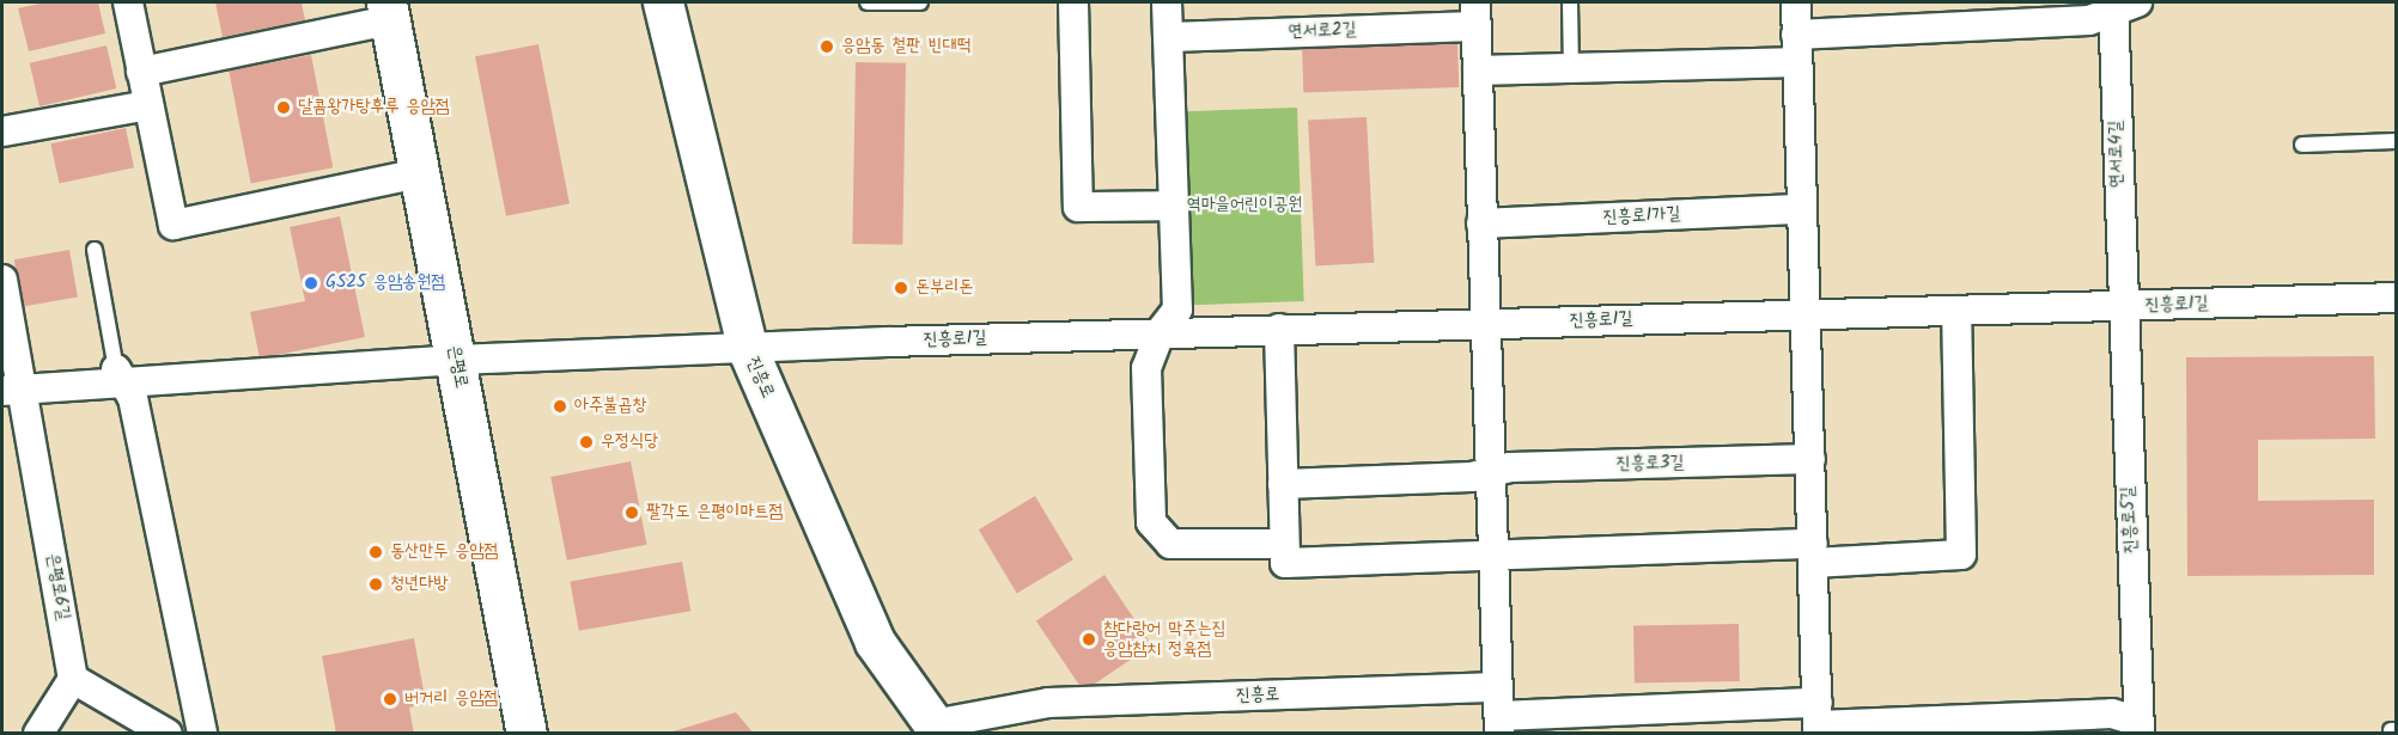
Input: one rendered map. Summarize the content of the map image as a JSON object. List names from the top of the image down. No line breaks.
{"streets":{"main road":["은평로","진흥로"],"street":["연서로2길","연서로4길","진흥로1가길","진흥로1길","진흥로3길","진흥로5길","은평로6길"]},"crossings":[["연서로4길","진흥로1길"],["연서로4길","진흥로5길"],["진흥로1길","은평로"],["진흥로1길","진흥로"],["진흥로1길","진흥로5길"]],"parks":["역마을어린이공원"],"places":["응암동 철판 빈대떡","달콤왕가탕후루 응암점","GS25 응암송원점","돈부리돈","아주불곱창","우정식당","팔각도 은평이마트점","동산만두 응암점","청년다방","참다랑어 막주는집 응암참치 정육점","버거리 응암점"]}
